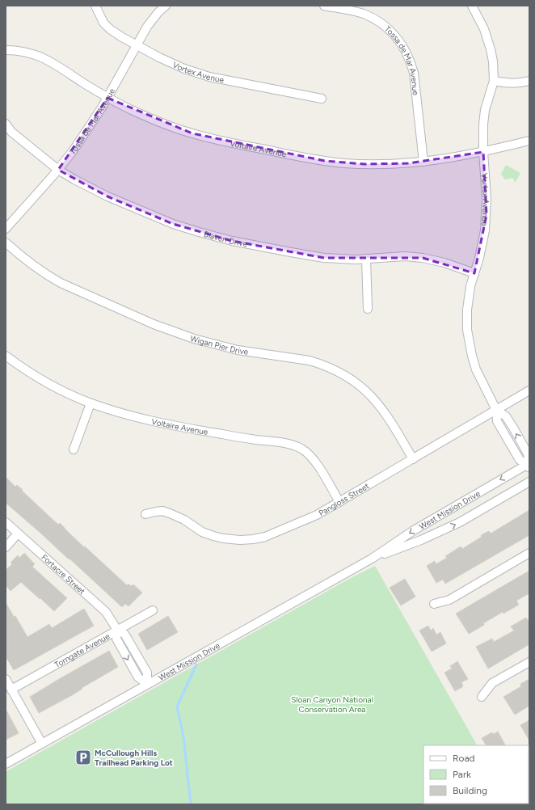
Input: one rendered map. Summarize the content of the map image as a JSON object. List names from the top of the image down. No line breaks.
{"streets":{"street":["Tossa de Mar Avenue","Vortex Avenue","Voltaire Avenue","Blaven Drive","Wigan Pier Drive","Pangloss Street","West Mission Drive","Fortacre Street","Torngate Avenue"]},"crossings":[["Tossa de Mar Avenue","Vortex Avenue"],["Tossa de Mar Avenue","Voltaire Avenue"],["Tossa de Mar Avenue","Blaven Drive"],["Vortex Avenue","Voltaire Avenue"],["Vortex Avenue","Blaven Drive"],["Vortex Avenue","Pangloss Street"],["Vortex Avenue","West Mission Drive"],["Voltaire Avenue","Pangloss Street"],["Wigan Pier Drive","Pangloss Street"],["West Mission Drive","Fortacre Street"],["Fortacre Street","Torngate Avenue"]],"parks":["Sloan Canyon National Conservation Area"],"places":{"parking":["McCullough Hills Trailhead Parking Lot"]},"legend":["Road","Park","Building"]}
